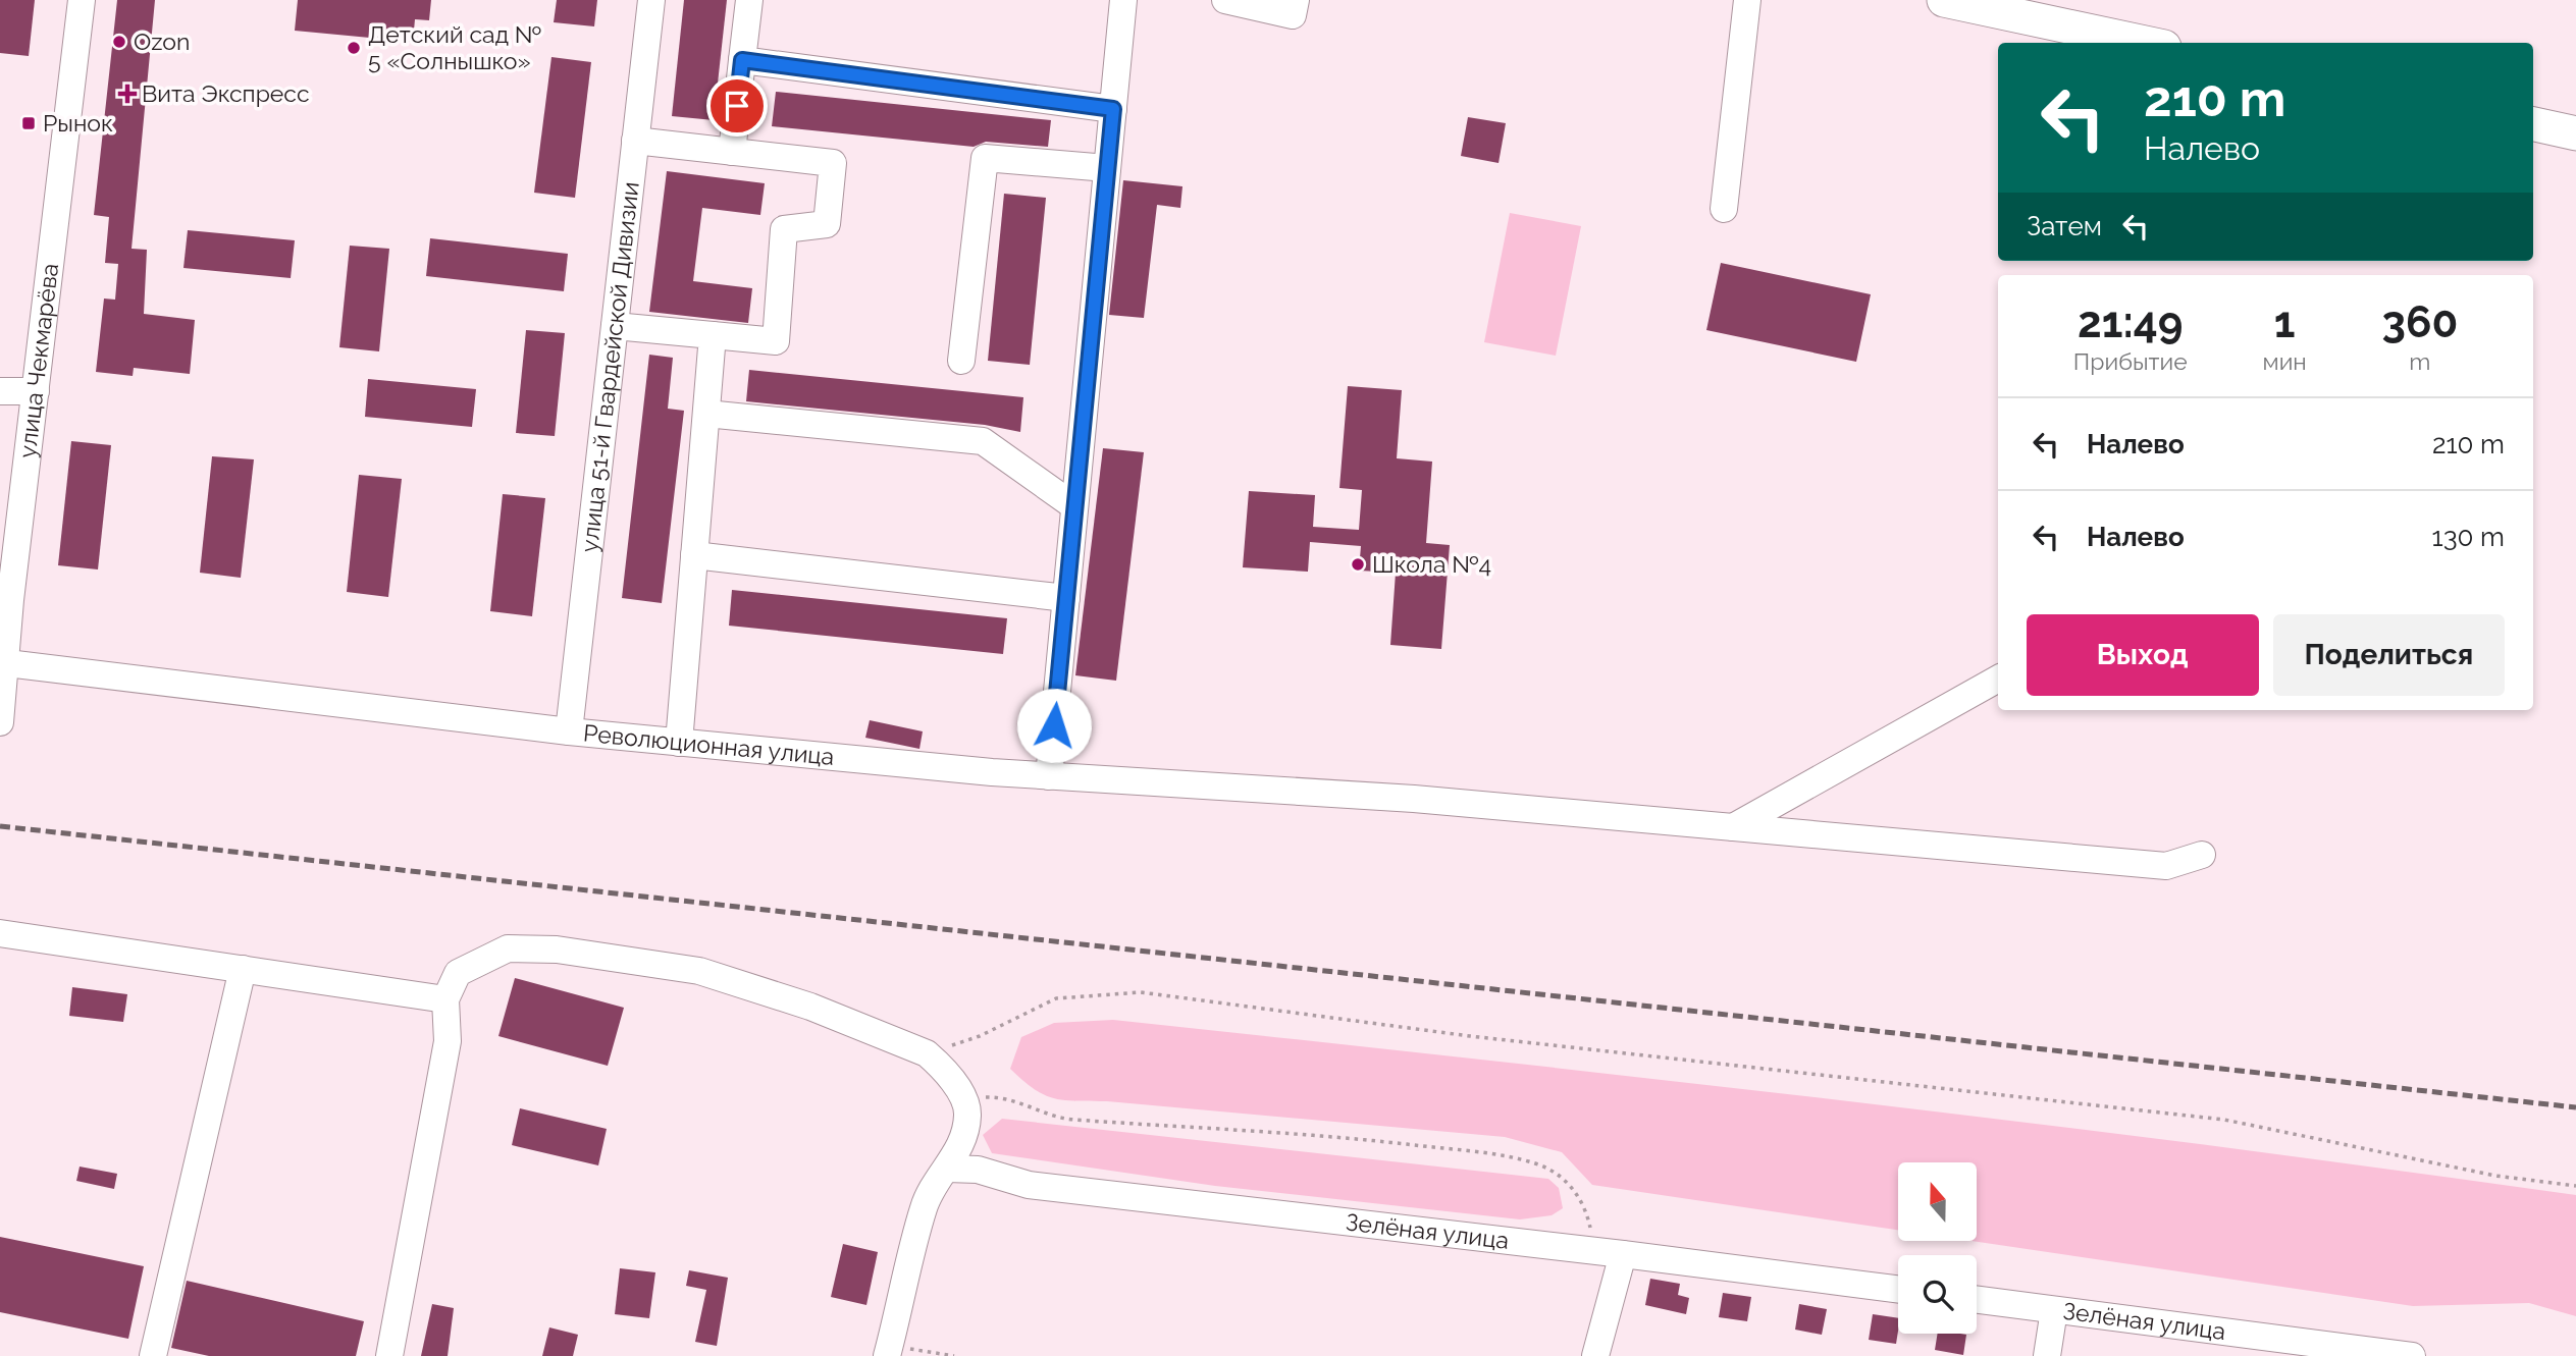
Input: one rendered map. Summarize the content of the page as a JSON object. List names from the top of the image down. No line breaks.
{"streets":{"street":["улица Чекмарёва","улица 51-й Гвардейской Дивизии","Революционная улица","Зелёная улица"]},"crossings":[["улица Чекмарёва","Революционная улица"],["улица 51-й Гвардейской Дивизии","Революционная улица"]],"places":{"other":["Ozon","Детский сад № 5 «Солнышко»","Школа №4"],"health":["Вита Экспресс"],"transit":["Рынок"]},"north":"top","page":{"turn":["210 m","Налево"],"then":"Затем","eta":["21:49","Прибытие","1","мин","360","m"],"list":[{"name":"Налево","value":"210 m"},{"name":"Налево","value":"130 m"}],"buttons":["Выход","Поделиться"]}}
